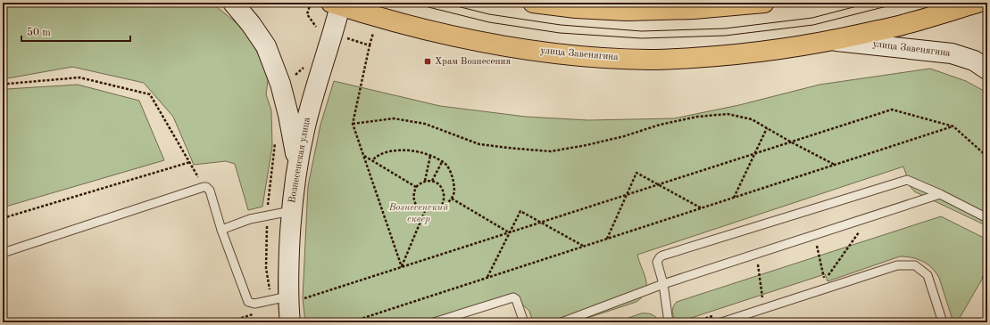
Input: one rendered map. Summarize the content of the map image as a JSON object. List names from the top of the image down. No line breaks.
{"streets":{"main road":["улица Завенягина","Вознесенская улица"]},"crossings":[["улица Завенягина","Вознесенская улица"]],"parks":["Вознесенский cквер"],"places":{"transit":["Храм Вознесения"]},"scale_bar":"50 m"}
